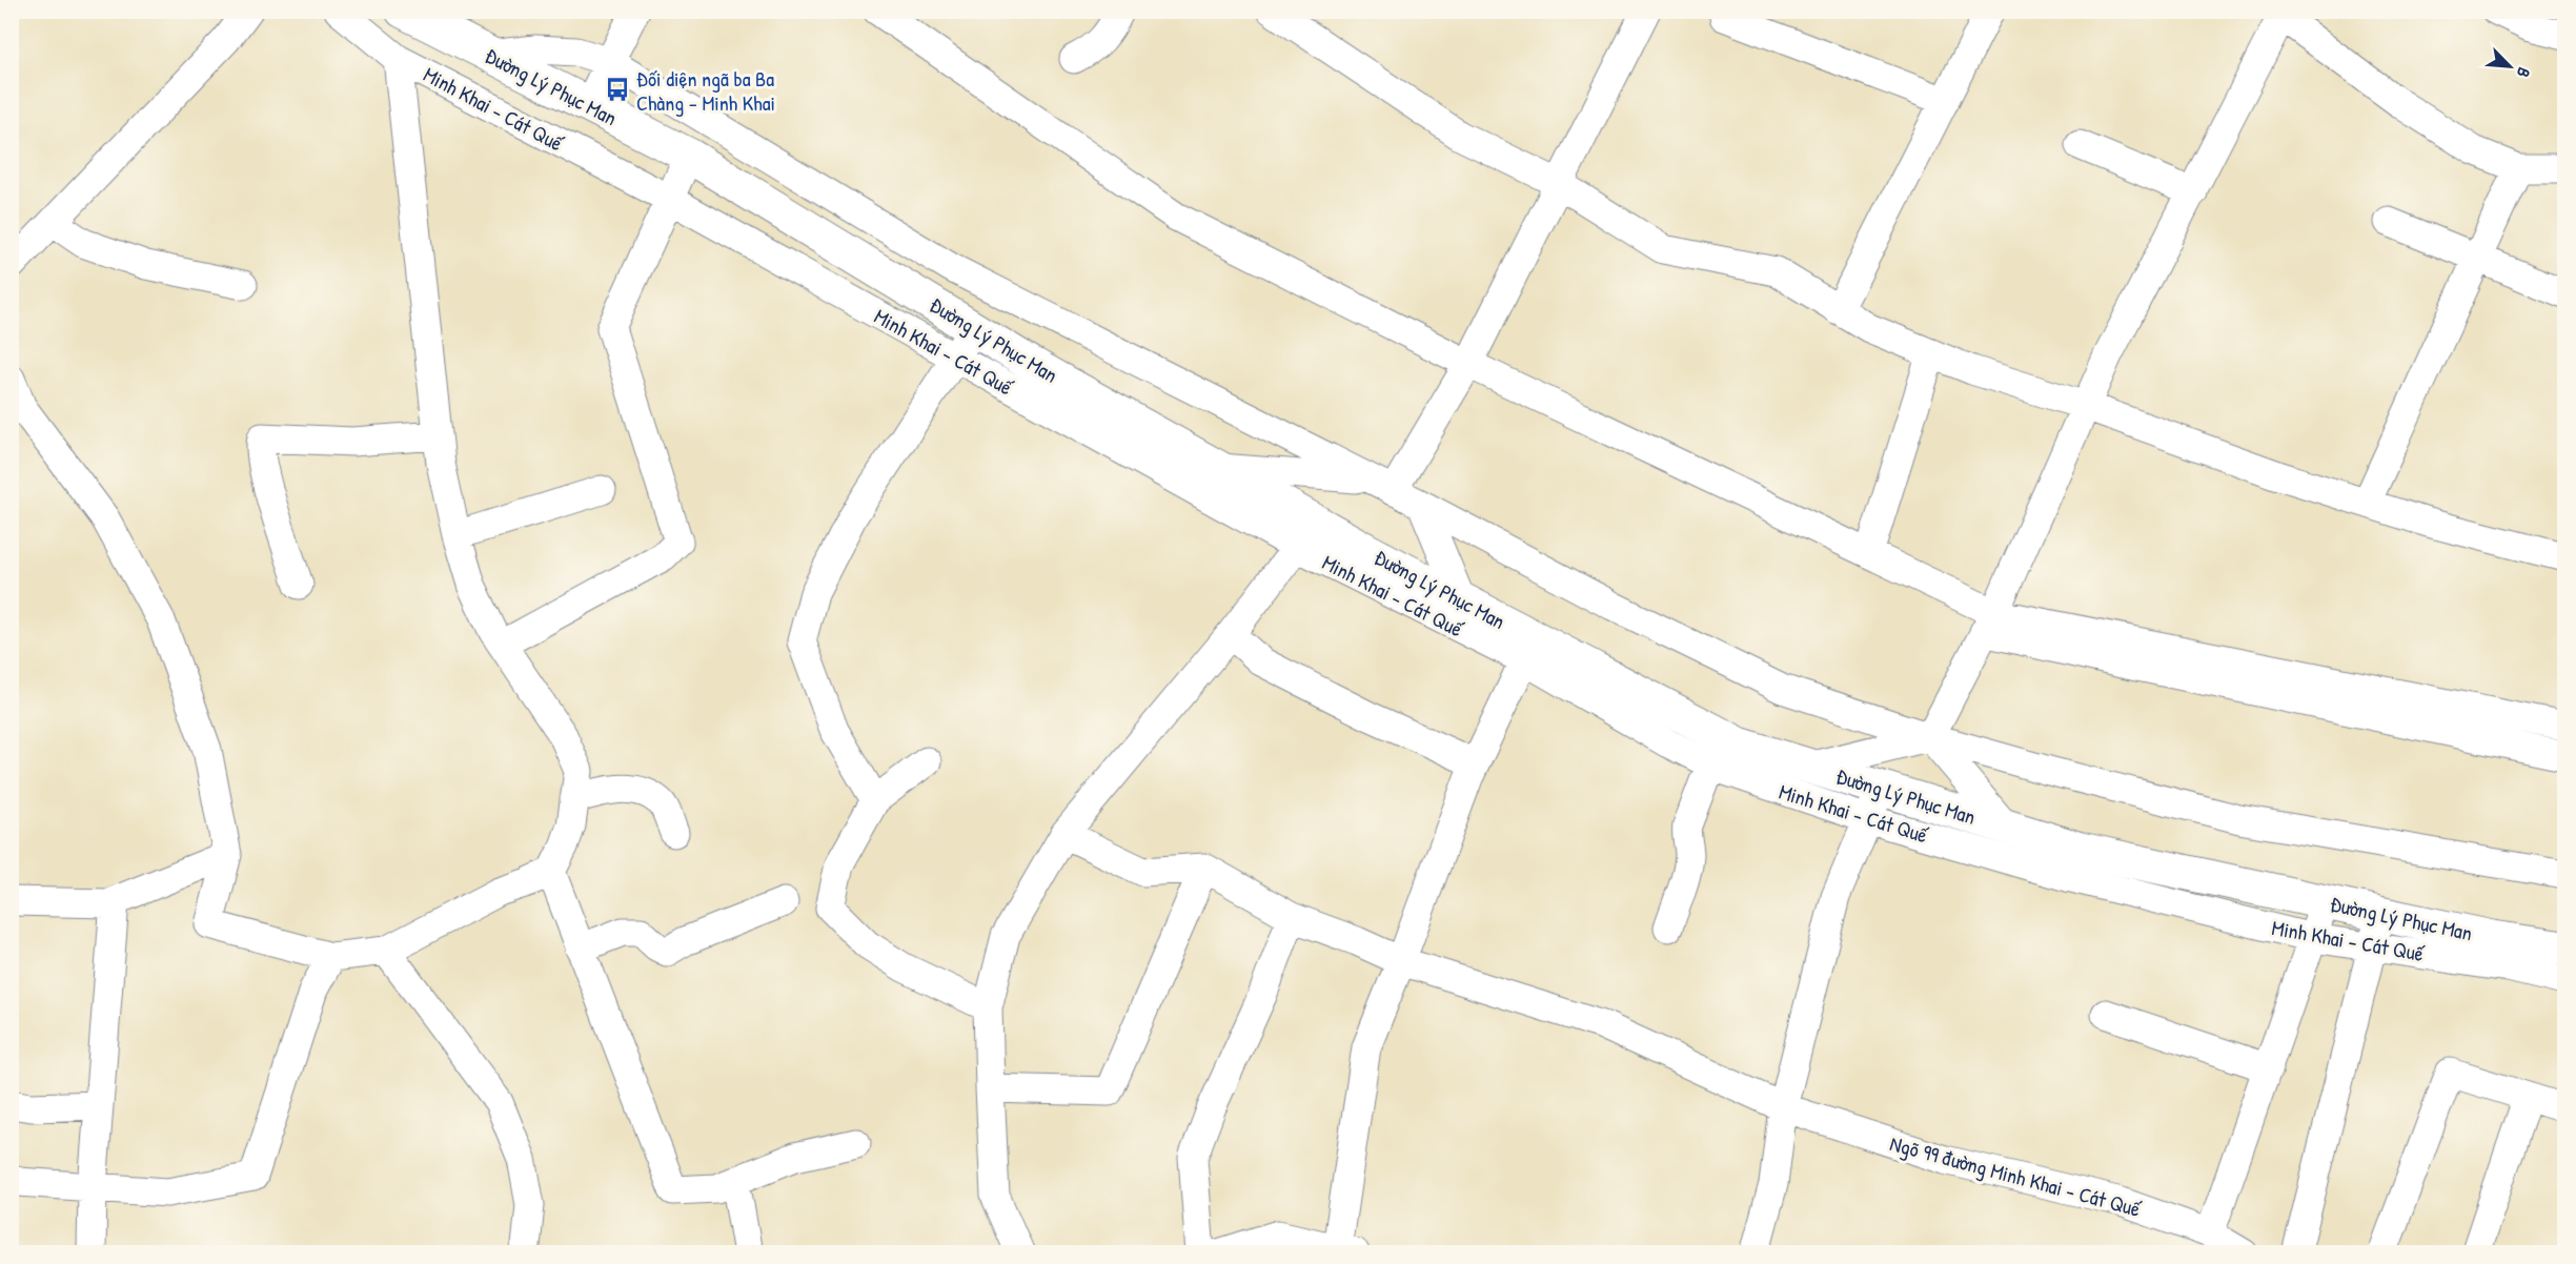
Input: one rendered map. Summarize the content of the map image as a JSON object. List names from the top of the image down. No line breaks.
{"streets":{"main road":["Đường Lý Phục Man"],"street":["Minh Khai - Cát Quế","Ngõ 99 đường Minh Khai - Cát Quế"]},"crossings":[["Đường Lý Phục Man","Minh Khai - Cát Quế"]],"places":{"bus stop":["Đối diện ngã ba Ba Chàng - Minh Khai"]},"north":"bottom right"}
